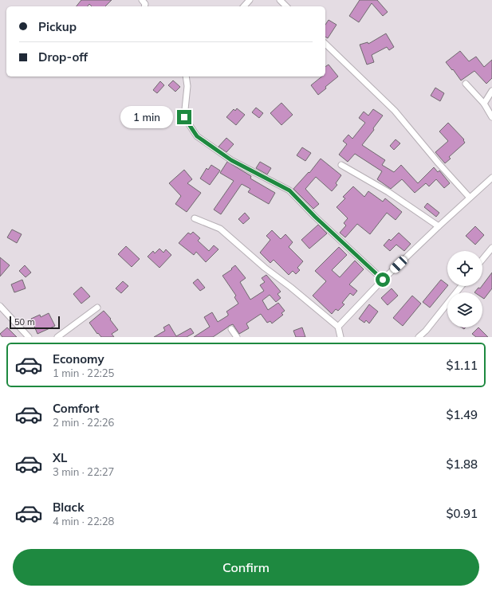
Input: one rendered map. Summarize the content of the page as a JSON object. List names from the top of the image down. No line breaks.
{"scale_bar":"50 m","page":{"banner":["Pickup","Drop-off"],"bubble":"1 min","scale":"50 m","list":[{"name":"Economy","note":"1 min · 22:25","value":"$1.11"},{"name":"Comfort","note":"2 min · 22:26","value":"$1.49"},{"name":"XL","note":"3 min · 22:27","value":"$1.88"},{"name":"Black","note":"4 min · 22:28","value":"$0.91"}],"buttons":"Confirm"}}
